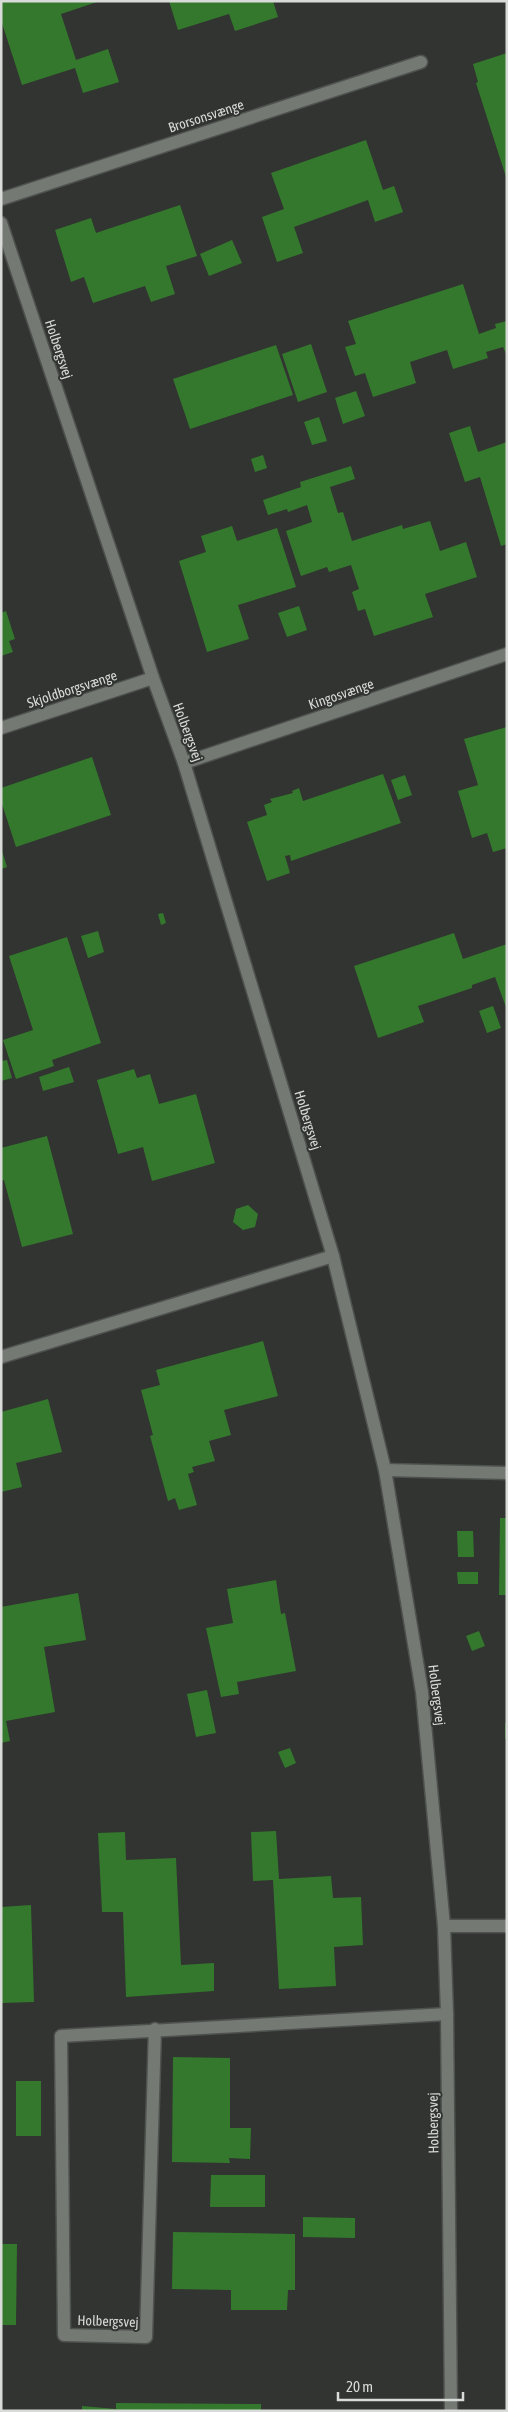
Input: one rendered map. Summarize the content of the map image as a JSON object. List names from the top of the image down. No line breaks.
{"streets":{"street":["Brorsonsvænge","Holbergsvej","Skjoldborgsvænge","Kingosvænge"]},"crossings":[["Holbergsvej","Skjoldborgsvænge"],["Holbergsvej","Kingosvænge"]],"scale_bar":"20 m"}
